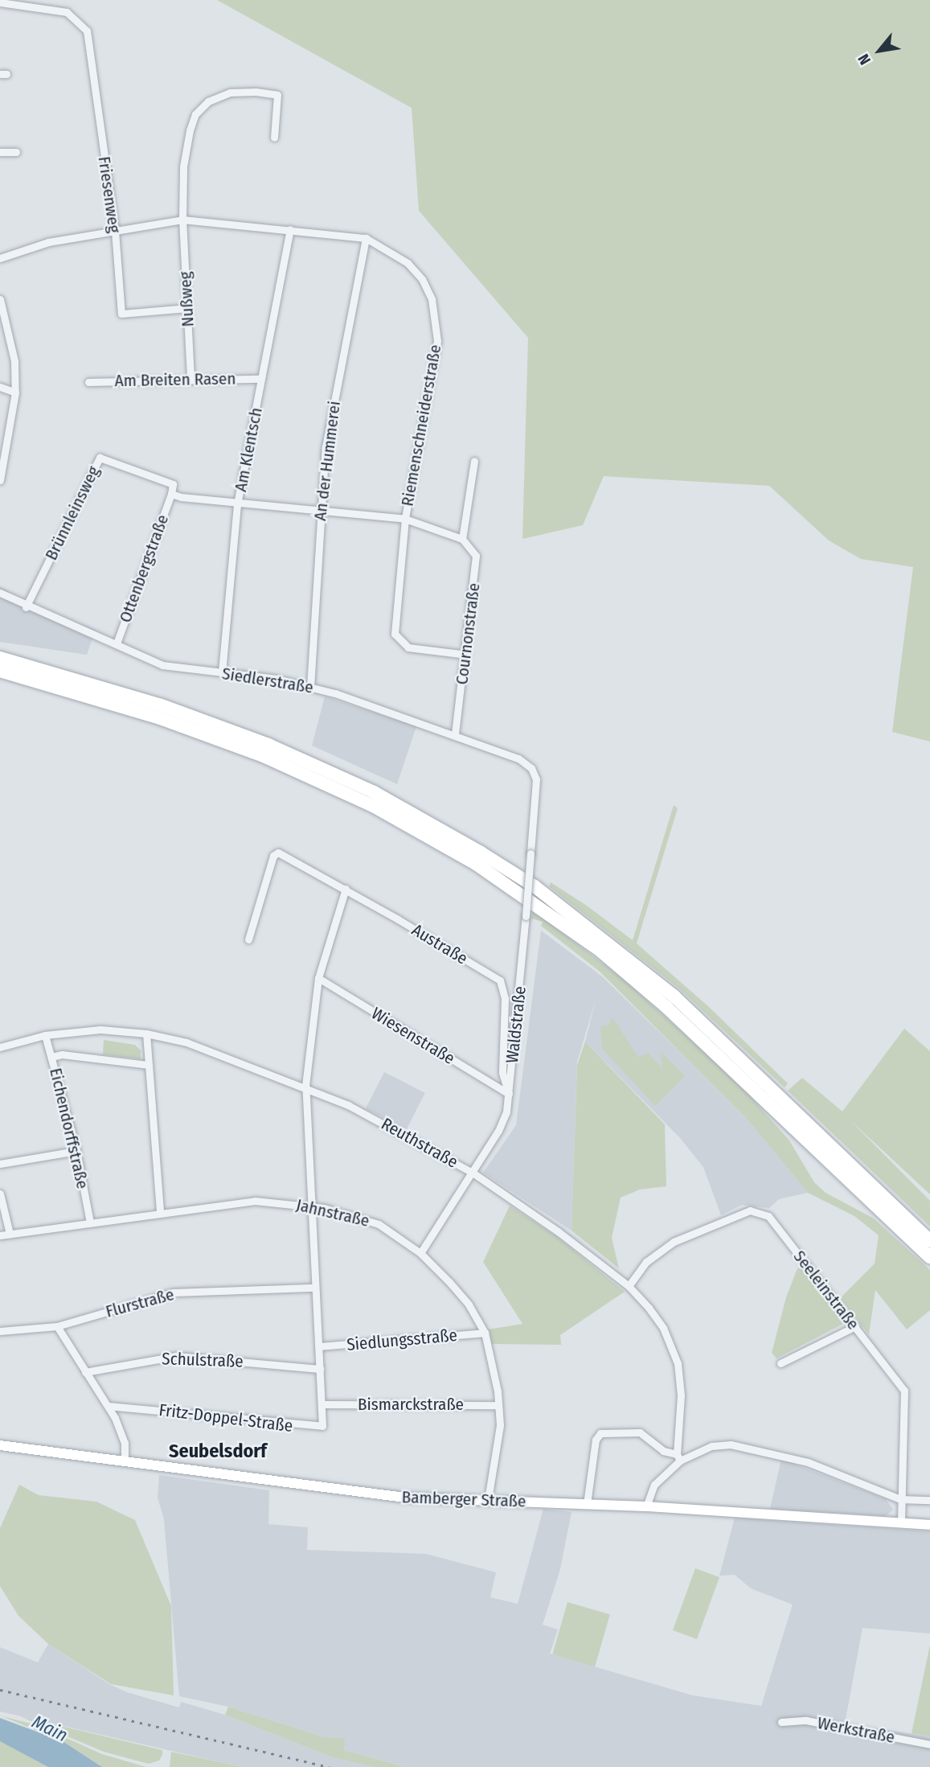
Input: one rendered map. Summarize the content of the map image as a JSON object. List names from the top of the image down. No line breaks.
{"streets":{"street":["Friesenweg","Nußweg","Am Breiten Rasen","Riemenschneiderstraße","Am Klentsch","An der Hummerei","Brünnleinsweg","Ottenbergstraße","Cournonstraße","Siedlerstraße","Austraße","Waldstraße","Wiesenstraße","Eichendorffstraße","Reuthstraße","Jahnstraße","Seeleinstraße","Flurstraße","Siedlungsstraße","Schulstraße","Bismarckstraße","Fritz-Doppel-Straße","Bamberger Straße","Werkstraße"]},"crossings":[["Friesenweg","Nußweg"],["Friesenweg","Riemenschneiderstraße"],["Nußweg","Am Breiten Rasen"],["Nußweg","Riemenschneiderstraße"],["Am Breiten Rasen","Am Klentsch"],["Riemenschneiderstraße","Am Klentsch"],["Riemenschneiderstraße","An der Hummerei"],["Riemenschneiderstraße","Cournonstraße"],["Am Klentsch","Siedlerstraße"],["An der Hummerei","Siedlerstraße"],["Brünnleinsweg","Ottenbergstraße"],["Brünnleinsweg","Siedlerstraße"],["Ottenbergstraße","Siedlerstraße"],["Cournonstraße","Siedlerstraße"],["Siedlerstraße","Waldstraße"],["Austraße","Waldstraße"],["Austraße","Wiesenstraße"],["Waldstraße","Wiesenstraße"],["Waldstraße","Reuthstraße"],["Waldstraße","Jahnstraße"],["Eichendorffstraße","Reuthstraße"],["Eichendorffstraße","Jahnstraße"],["Reuthstraße","Seeleinstraße"],["Jahnstraße","Siedlungsstraße"],["Jahnstraße","Bismarckstraße"],["Jahnstraße","Bamberger Straße"],["Seeleinstraße","Bamberger Straße"],["Bismarckstraße","Fritz-Doppel-Straße"]],"districts":["Seubelsdorf"],"water":["Main"],"north":"bottom left"}
